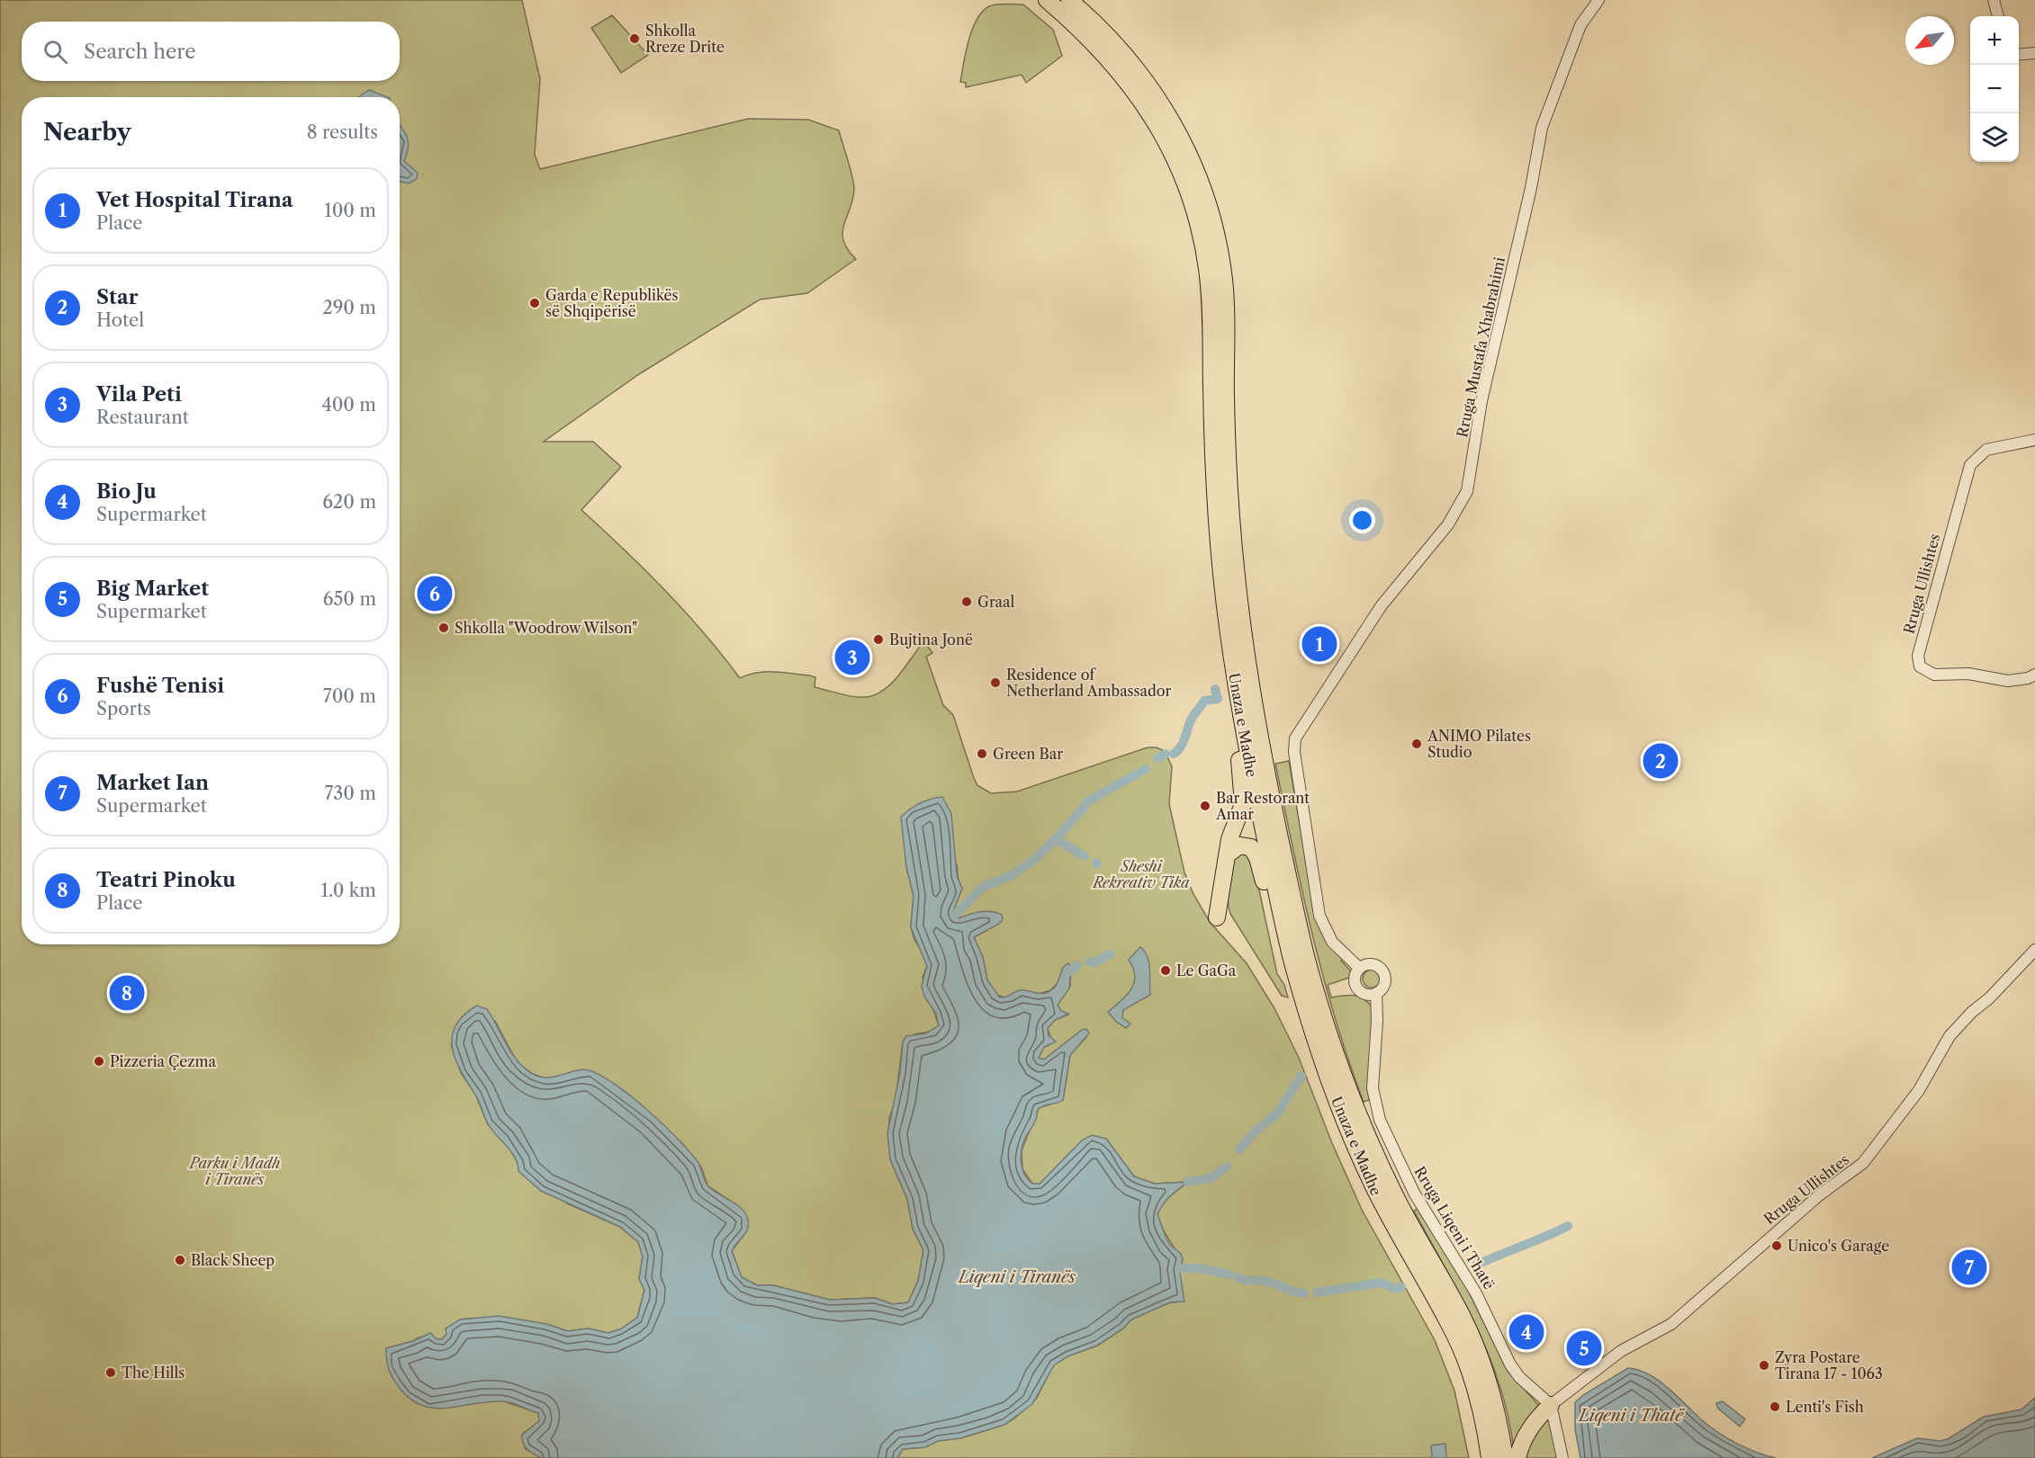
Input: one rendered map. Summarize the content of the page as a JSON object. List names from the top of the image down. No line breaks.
{"streets":{"highway":["Unaza e Madhe"],"street":["Rruga Mustafa Xhabrahimi","Rruga Ullishtes","Rruga Liqeni i Thatë"]},"crossings":[["Rruga Mustafa Xhabrahimi","Rruga Liqeni i Thatë"],["Rruga Ullishtes","Rruga Liqeni i Thatë"]],"water":["Liqeni i Tiranës","Liqeni i Thatë"],"parks":["Sheshi Rekreativ Tika","Parku i Madh i Tiranës"],"places":["Shkolla Rreze Drite","Garda e Republikës së Shqipërisë","Graal","Shkolla \"Woodrow Wilson\"","Bujtina Jonë","Residence of Netherland Ambassador","ANIMO Pilates Studio","Green Bar","Bar Restorant Amar","Le GaGa","Pizzeria Çezma","Unico's Garage","Black Sheep","Zyra Postare Tirana 17 - 1063","The Hills","Lenti's Fish"],"north":"bottom left","page":{"map_buttons":["+","−"],"search":"Search here","heading":["Nearby","8 results"],"list":[{"mark":"1","name":"Vet Hospital Tirana","note":"Place","value":"100 m"},{"mark":"2","name":"Star","note":"Hotel","value":"290 m"},{"mark":"3","name":"Vila Peti","note":"Restaurant","value":"400 m"},{"mark":"4","name":"Bio Ju","note":"Supermarket","value":"620 m"},{"mark":"5","name":"Big Market","note":"Supermarket","value":"650 m"},{"mark":"6","name":"Fushë Tenisi","note":"Sports","value":"700 m"},{"mark":"7","name":"Market Ian","note":"Supermarket","value":"730 m"},{"mark":"8","name":"Teatri Pinoku","note":"Place","value":"1.0 km"}],"pins":["6","1","3","2","8","7","4","5"]}}
